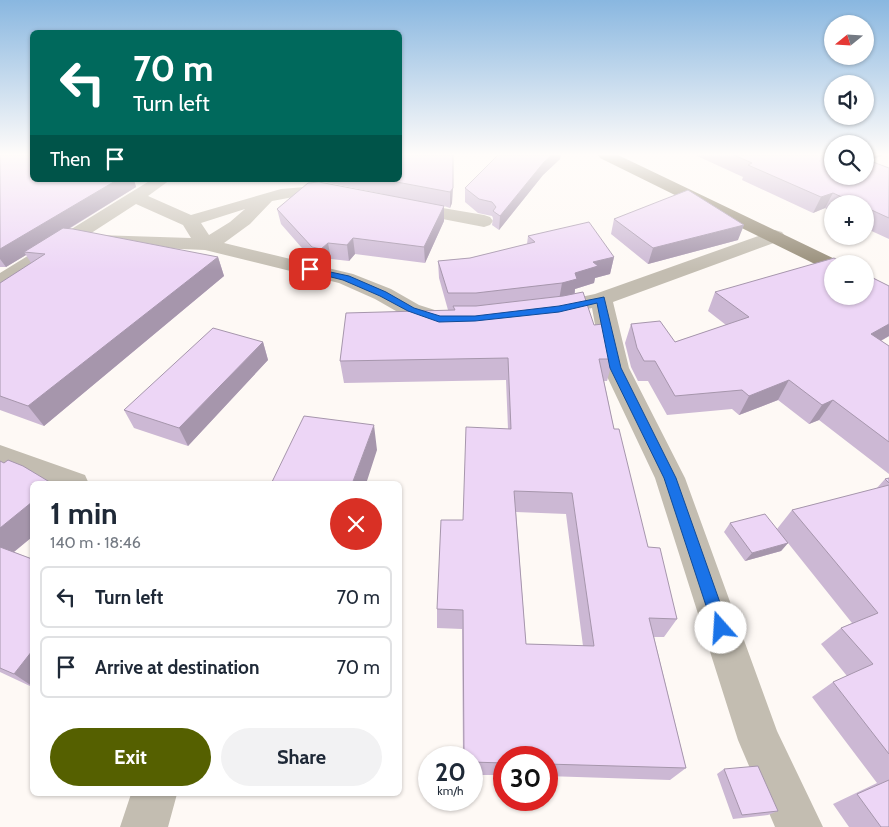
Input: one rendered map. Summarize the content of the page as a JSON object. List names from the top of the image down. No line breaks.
{"north":"left","page":{"map_buttons":["+","−"],"turn":["70 m","Turn left"],"then":"Then","heading":["1 min","140 m · 18:46"],"list":[{"name":"Turn left","value":"70 m"},{"name":"Arrive at destination","value":"70 m"}],"buttons":["Exit","Share"],"speed":"20 km/h","limit":"30"}}
